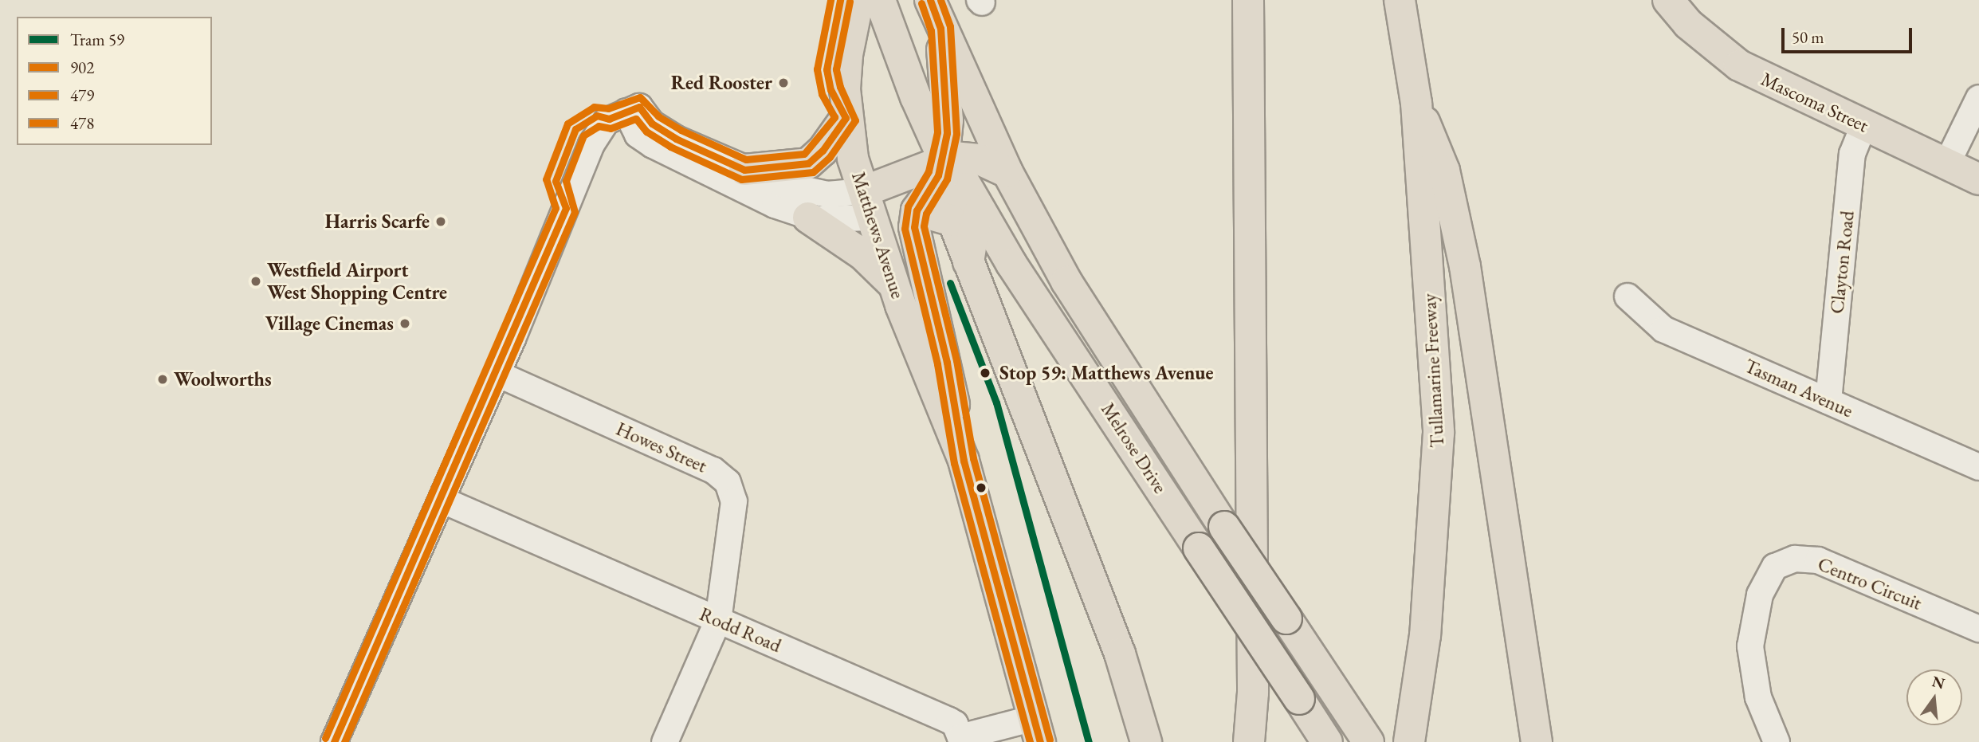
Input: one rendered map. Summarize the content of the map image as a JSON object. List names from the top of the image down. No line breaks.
{"streets":{"main road":["Mascoma Street","Matthews Avenue","Tullamarine Freeway","Melrose Drive"],"street":["Clayton Road","Tasman Avenue","Howes Street","Centro Circuit","Rodd Road"]},"crossings":[["Mascoma Street","Clayton Road"],["Matthews Avenue","Rodd Road"],["Clayton Road","Tasman Avenue"],["Howes Street","Rodd Road"]],"places":["Red Rooster","Harris Scarfe","Westfield Airport West Shopping Centre","Village Cinemas","Stop 59: Matthews Avenue","Woolworths"],"lines":["transit line 902","transit line 478","transit line 479","tram line 59"],"legend":["Tram 59","902","479","478"],"scale_bar":"50 m","north":"top"}
